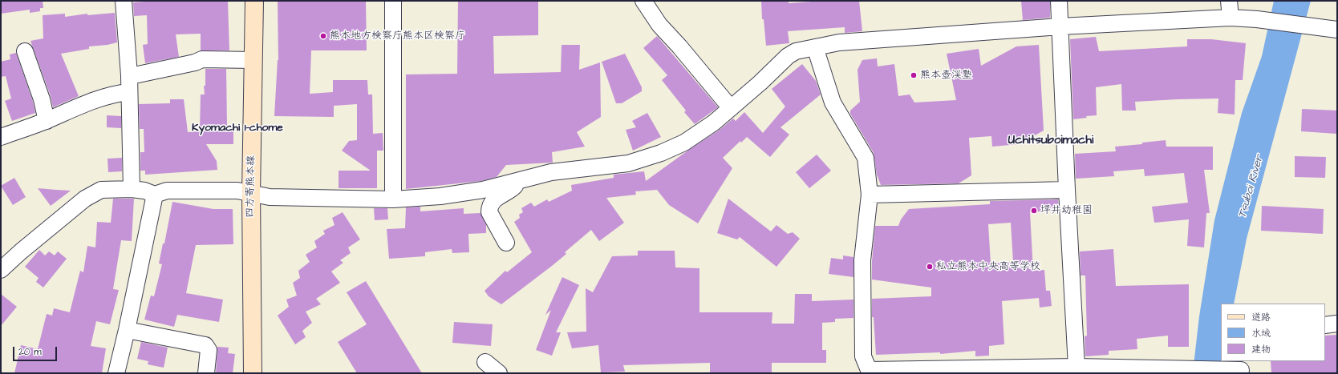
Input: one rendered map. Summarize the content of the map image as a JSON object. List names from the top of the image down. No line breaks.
{"streets":{"main road":["四方寄熊本線"]},"districts":["Kyomachi 1-chome","Uchitsuboimachi"],"water":["Tsuboi River"],"places":["熊本地方検察庁熊本区検察庁","熊本壺渓塾","坪井幼稚園","私立熊本中央高等学校"],"legend":["道路","水域","建物"],"scale_bar":"20 m"}
